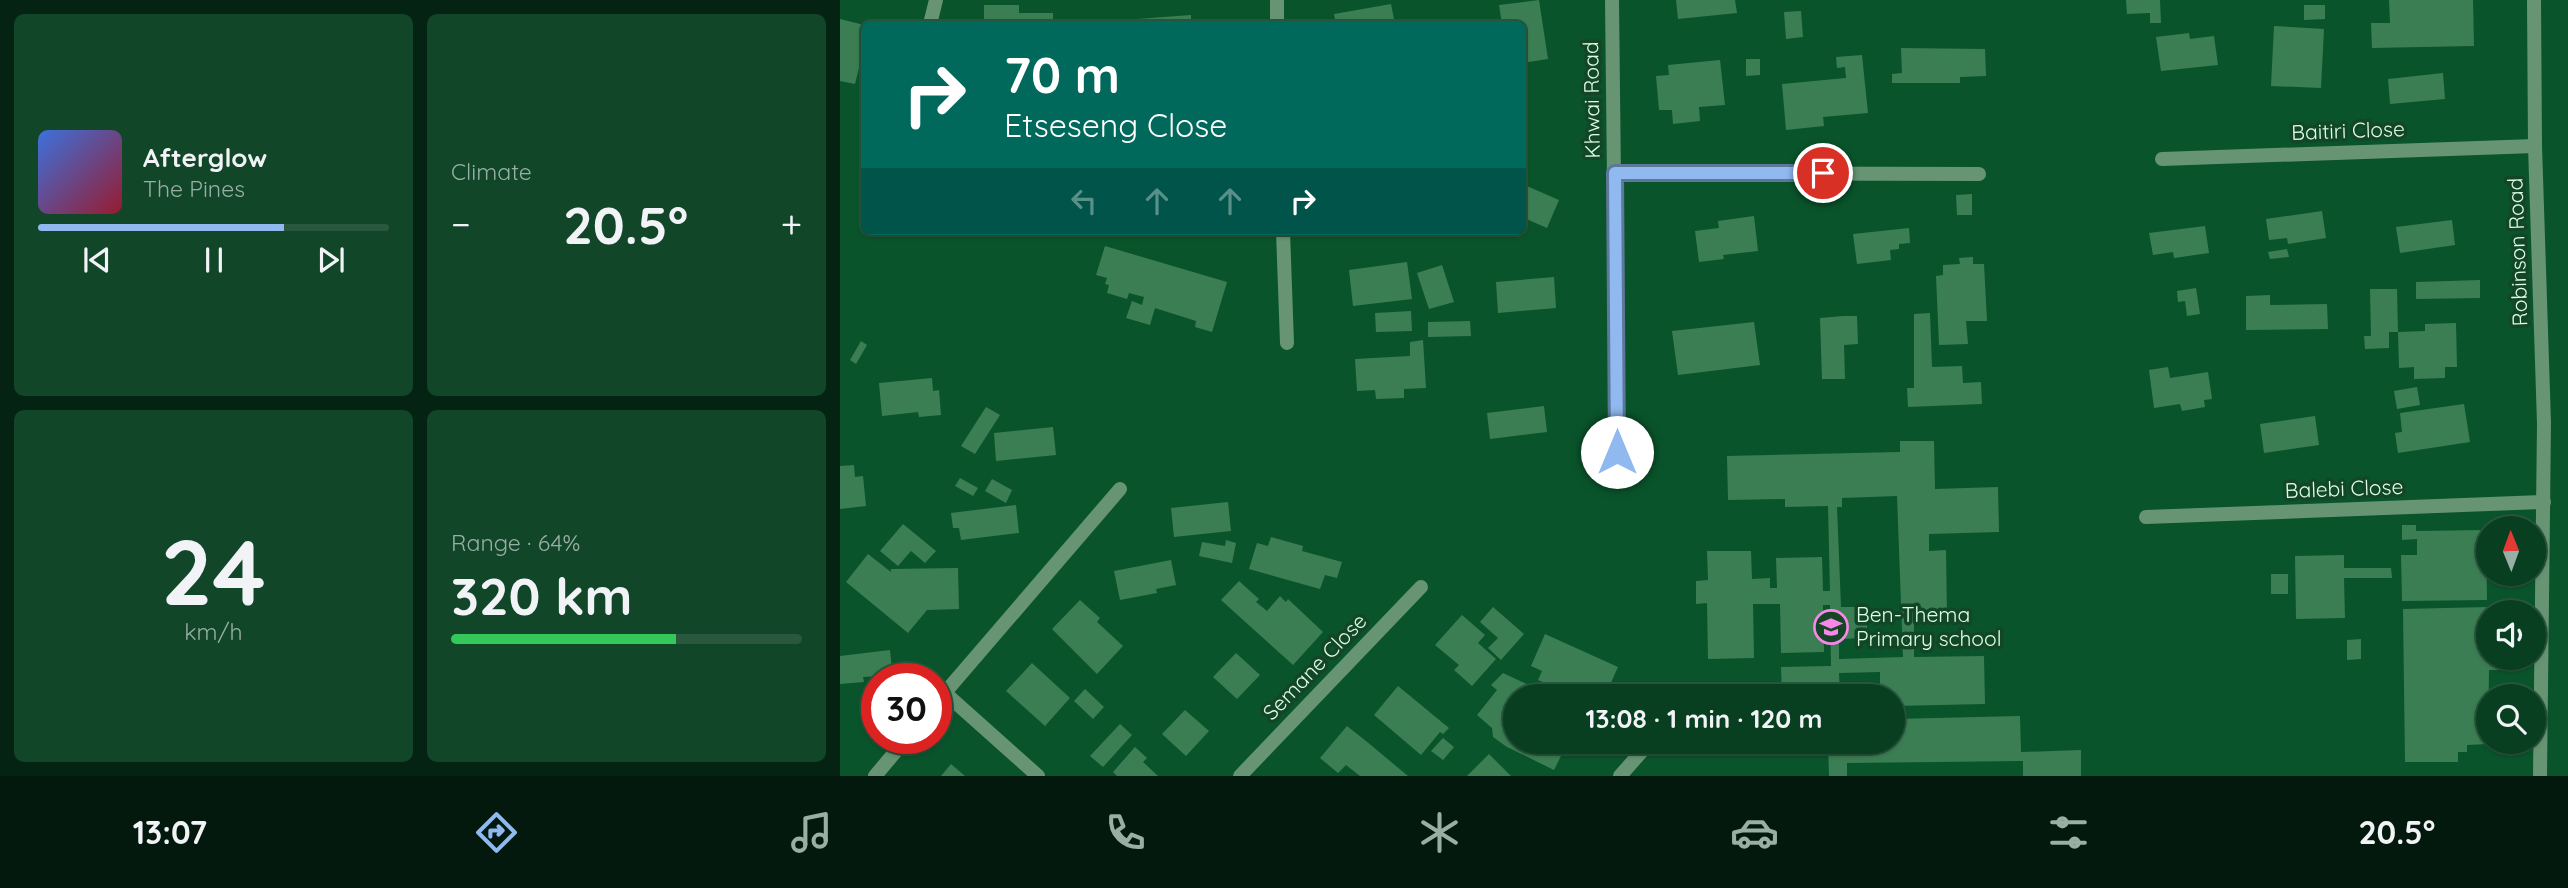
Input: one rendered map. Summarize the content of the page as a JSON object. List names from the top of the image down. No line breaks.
{"streets":{"street":["Khwai Road","Baitiri Close","Robinson Road","Balebi Close","Semane Close"]},"crossings":[["Baitiri Close","Robinson Road"],["Robinson Road","Balebi Close"]],"places":{"school or university":["Ben-Thema Primary school"]},"north":"top","page":{"tile":["Climate",["24","km/h"],["Range · 64%","320 km"]],"turn":["70 m","Etseseng Close"],"song":["Afterglow","The Pines"],"heat":["−","20.5°","+"],"limit":"30","trip":"13:08 · 1 min · 120 m","tabs":["13:07","20.5°"]}}
